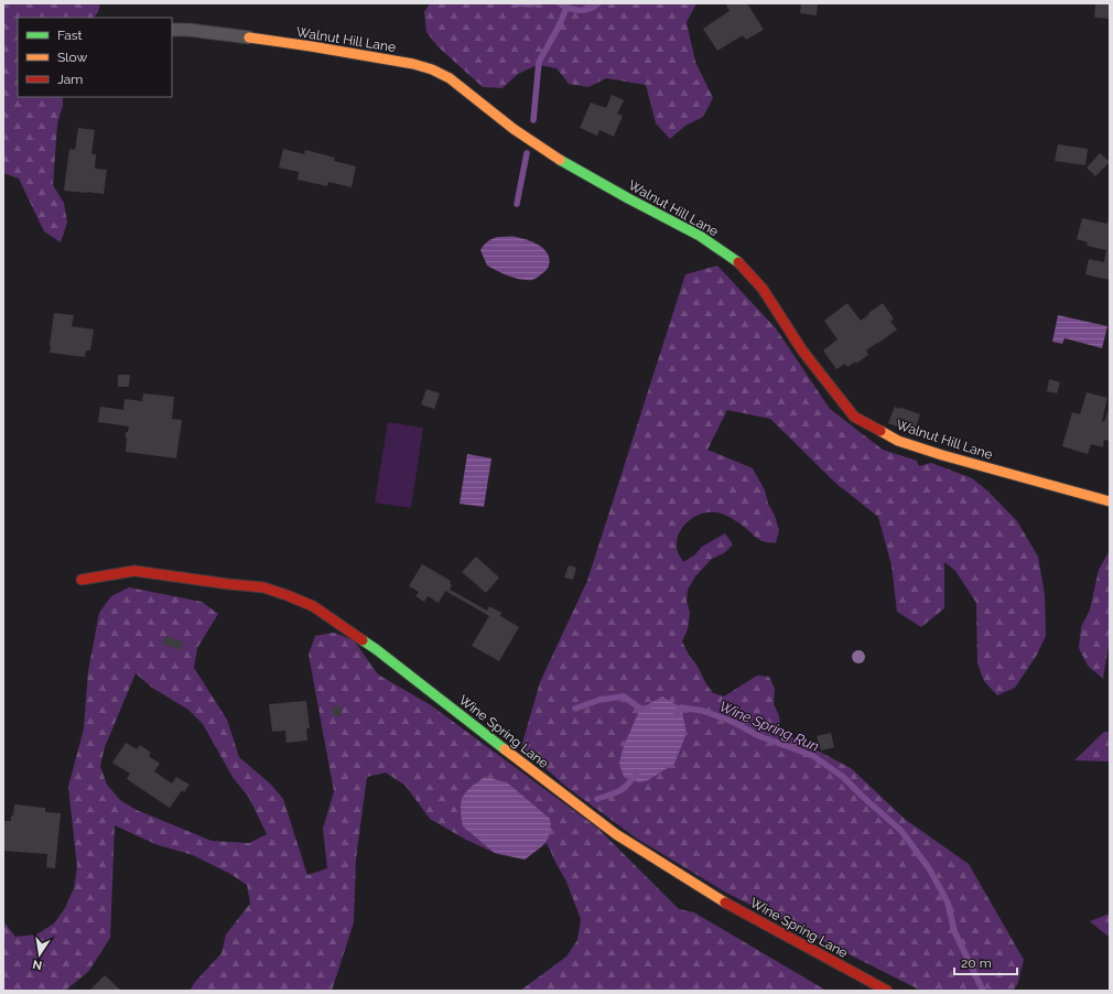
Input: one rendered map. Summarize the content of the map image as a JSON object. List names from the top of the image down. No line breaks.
{"streets":{"street":["Walnut Hill Lane","Wine Spring Lane"]},"water":["Wine Spring Run"],"legend":["Fast","Slow","Jam"],"scale_bar":"20 m","north":"bottom"}
